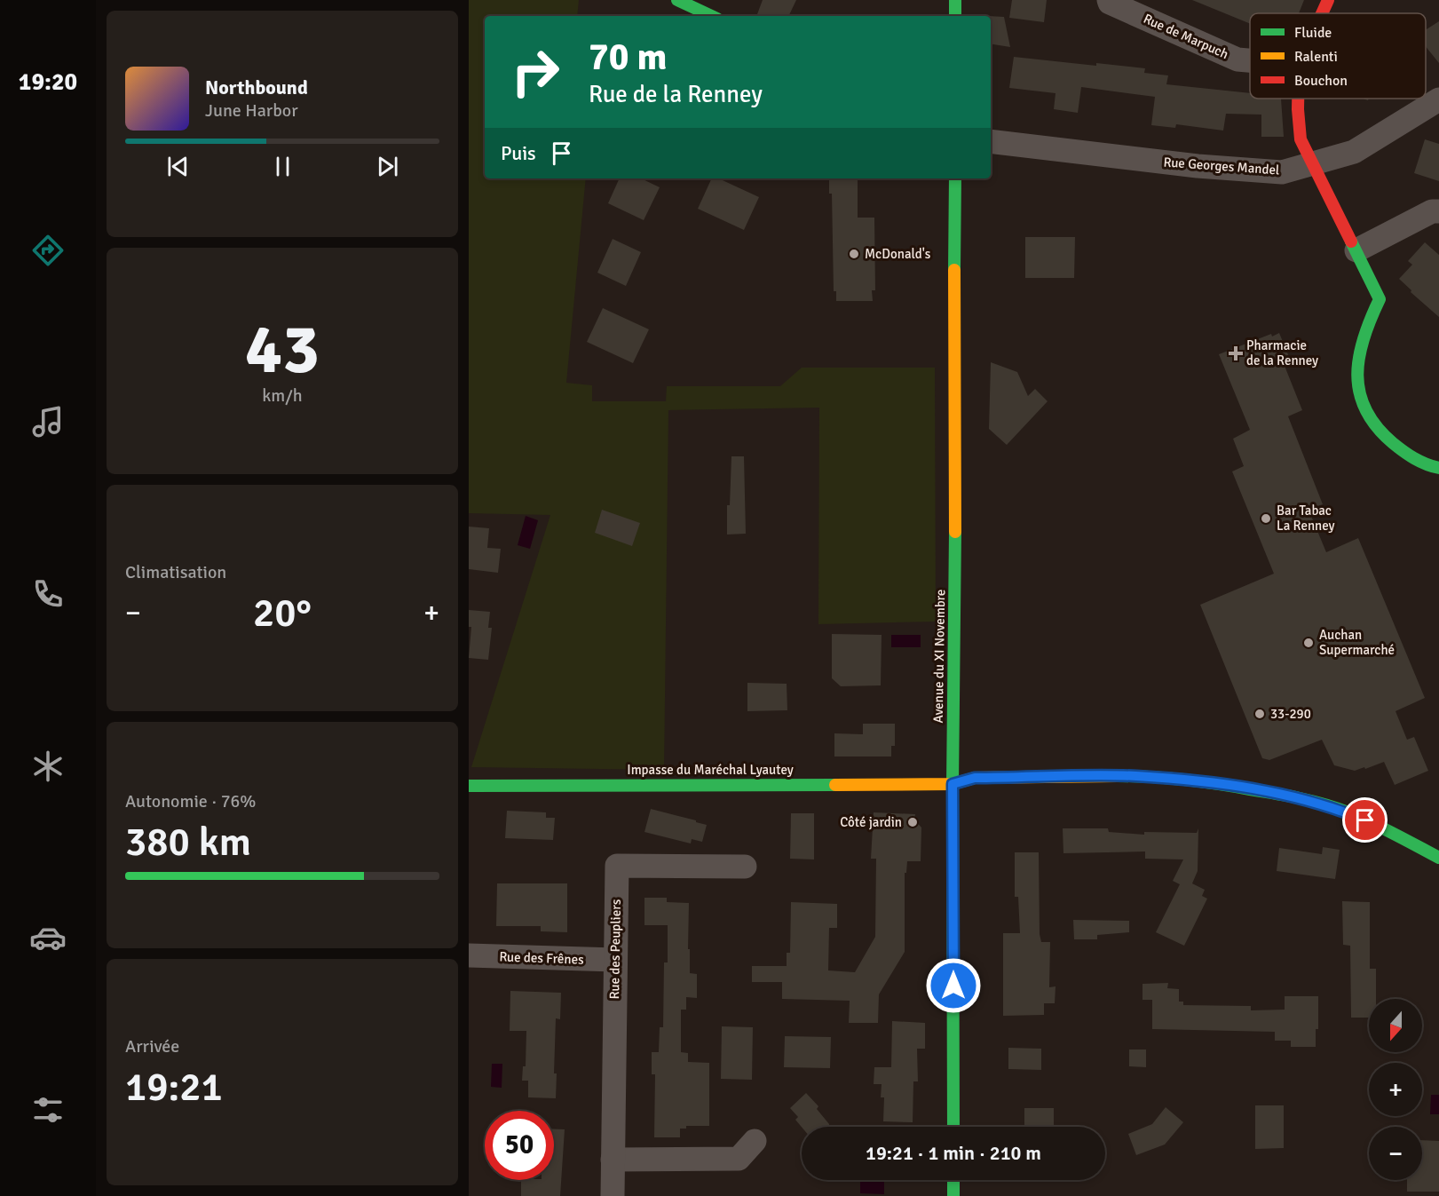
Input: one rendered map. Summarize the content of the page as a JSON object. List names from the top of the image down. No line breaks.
{"streets":{"street":["Rue de Marpuch","Rue Georges Mandel","Avenue du XI Novembre","Impasse du Maréchal Lyautey","Rue des Peupliers","Rue des Frênes"]},"crossings":[["Avenue du XI Novembre","Impasse du Maréchal Lyautey"],["Rue des Peupliers","Rue des Frênes"]],"places":{"other":["McDonald's","Bar Tabac La Renney","Auchan Supermarché","33-290","Côté jardin"],"health":["Pharmacie de la Renney"]},"legend":["Fluide","Ralenti","Bouchon"],"north":"bottom","page":{"tabs":"19:20","turn":["70 m","Rue de la Renney"],"song":["Northbound","June Harbor"],"then":"Puis","tile":[["43","km/h"],"Climatisation",["Autonomie · 76%","380 km"],["Arrivée","19:21"]],"heat":["−","20°","+"],"map_buttons":["+","−"],"limit":"50","trip":"19:21 · 1 min · 210 m"}}
